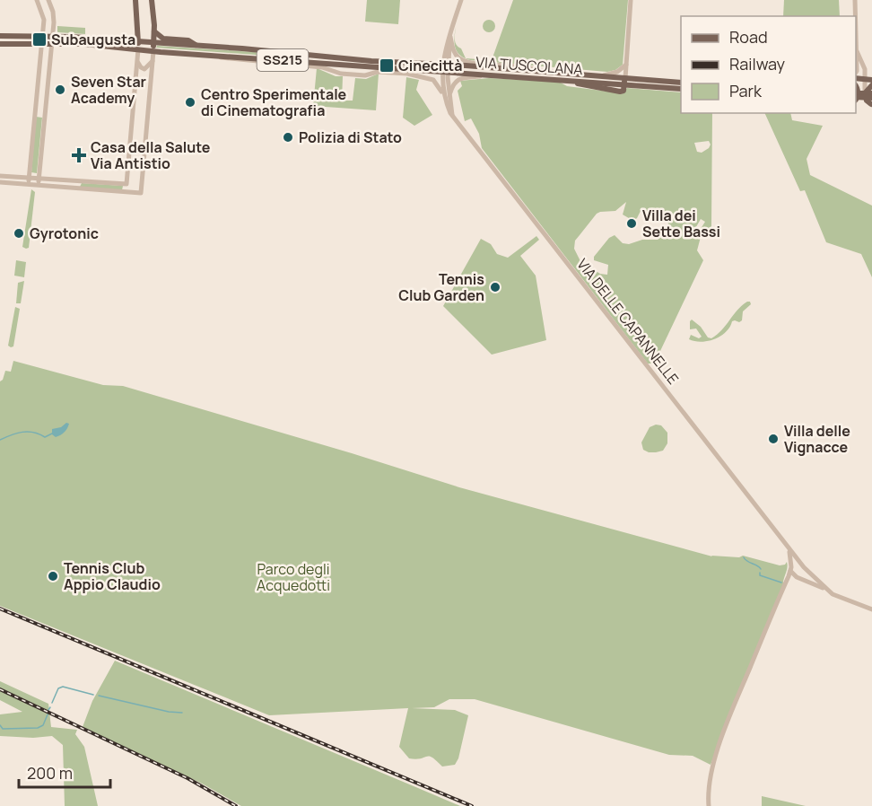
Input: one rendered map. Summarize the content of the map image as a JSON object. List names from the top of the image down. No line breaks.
{"streets":{"main road":["SS215","VIA TUSCOLANA"],"street":["VIA DELLE CAPANNELLE"]},"crossings":[["SS215","VIA TUSCOLANA"],["VIA TUSCOLANA","VIA DELLE CAPANNELLE"]],"parks":["Parco degli Acquedotti"],"places":{"transit":["Subaugusta","Cinecittà"],"other":["Seven Star Academy","Centro Sperimentale di Cinematografia","Polizia di Stato","Villa dei Sette Bassi","Gyrotonic","Tennis Club Garden","Villa delle Vignacce","Tennis Club Appio Claudio"],"health":["Casa della Salute Via Antistio"]},"legend":["Road","Railway","Park"],"scale_bar":"200 m"}
